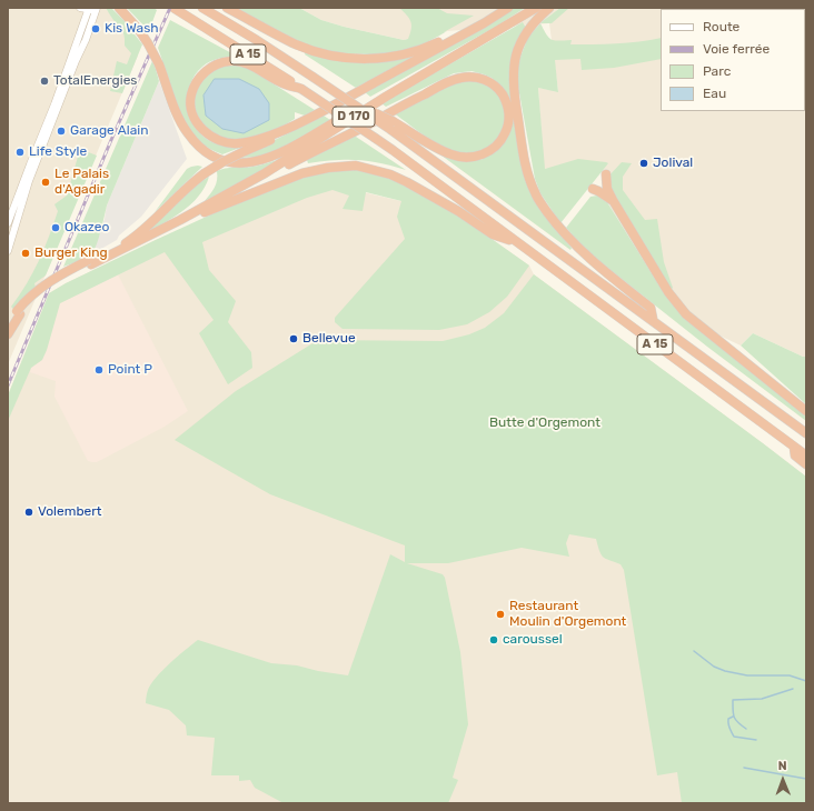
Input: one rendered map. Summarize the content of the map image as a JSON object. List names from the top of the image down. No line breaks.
{"streets":{"highway":["A 15","D 170"]},"parks":["Butte d'Orgemont"],"places":["Kis Wash","TotalEnergies","Garage Alain","Life Style","Jolival","Le Palais d'Agadir","Okazeo","Burger King","Bellevue","Point P","Volembert","Restaurant Moulin d'Orgemont","caroussel"],"legend":["Route","Voie ferrée","Parc","Eau"],"north":"top"}
